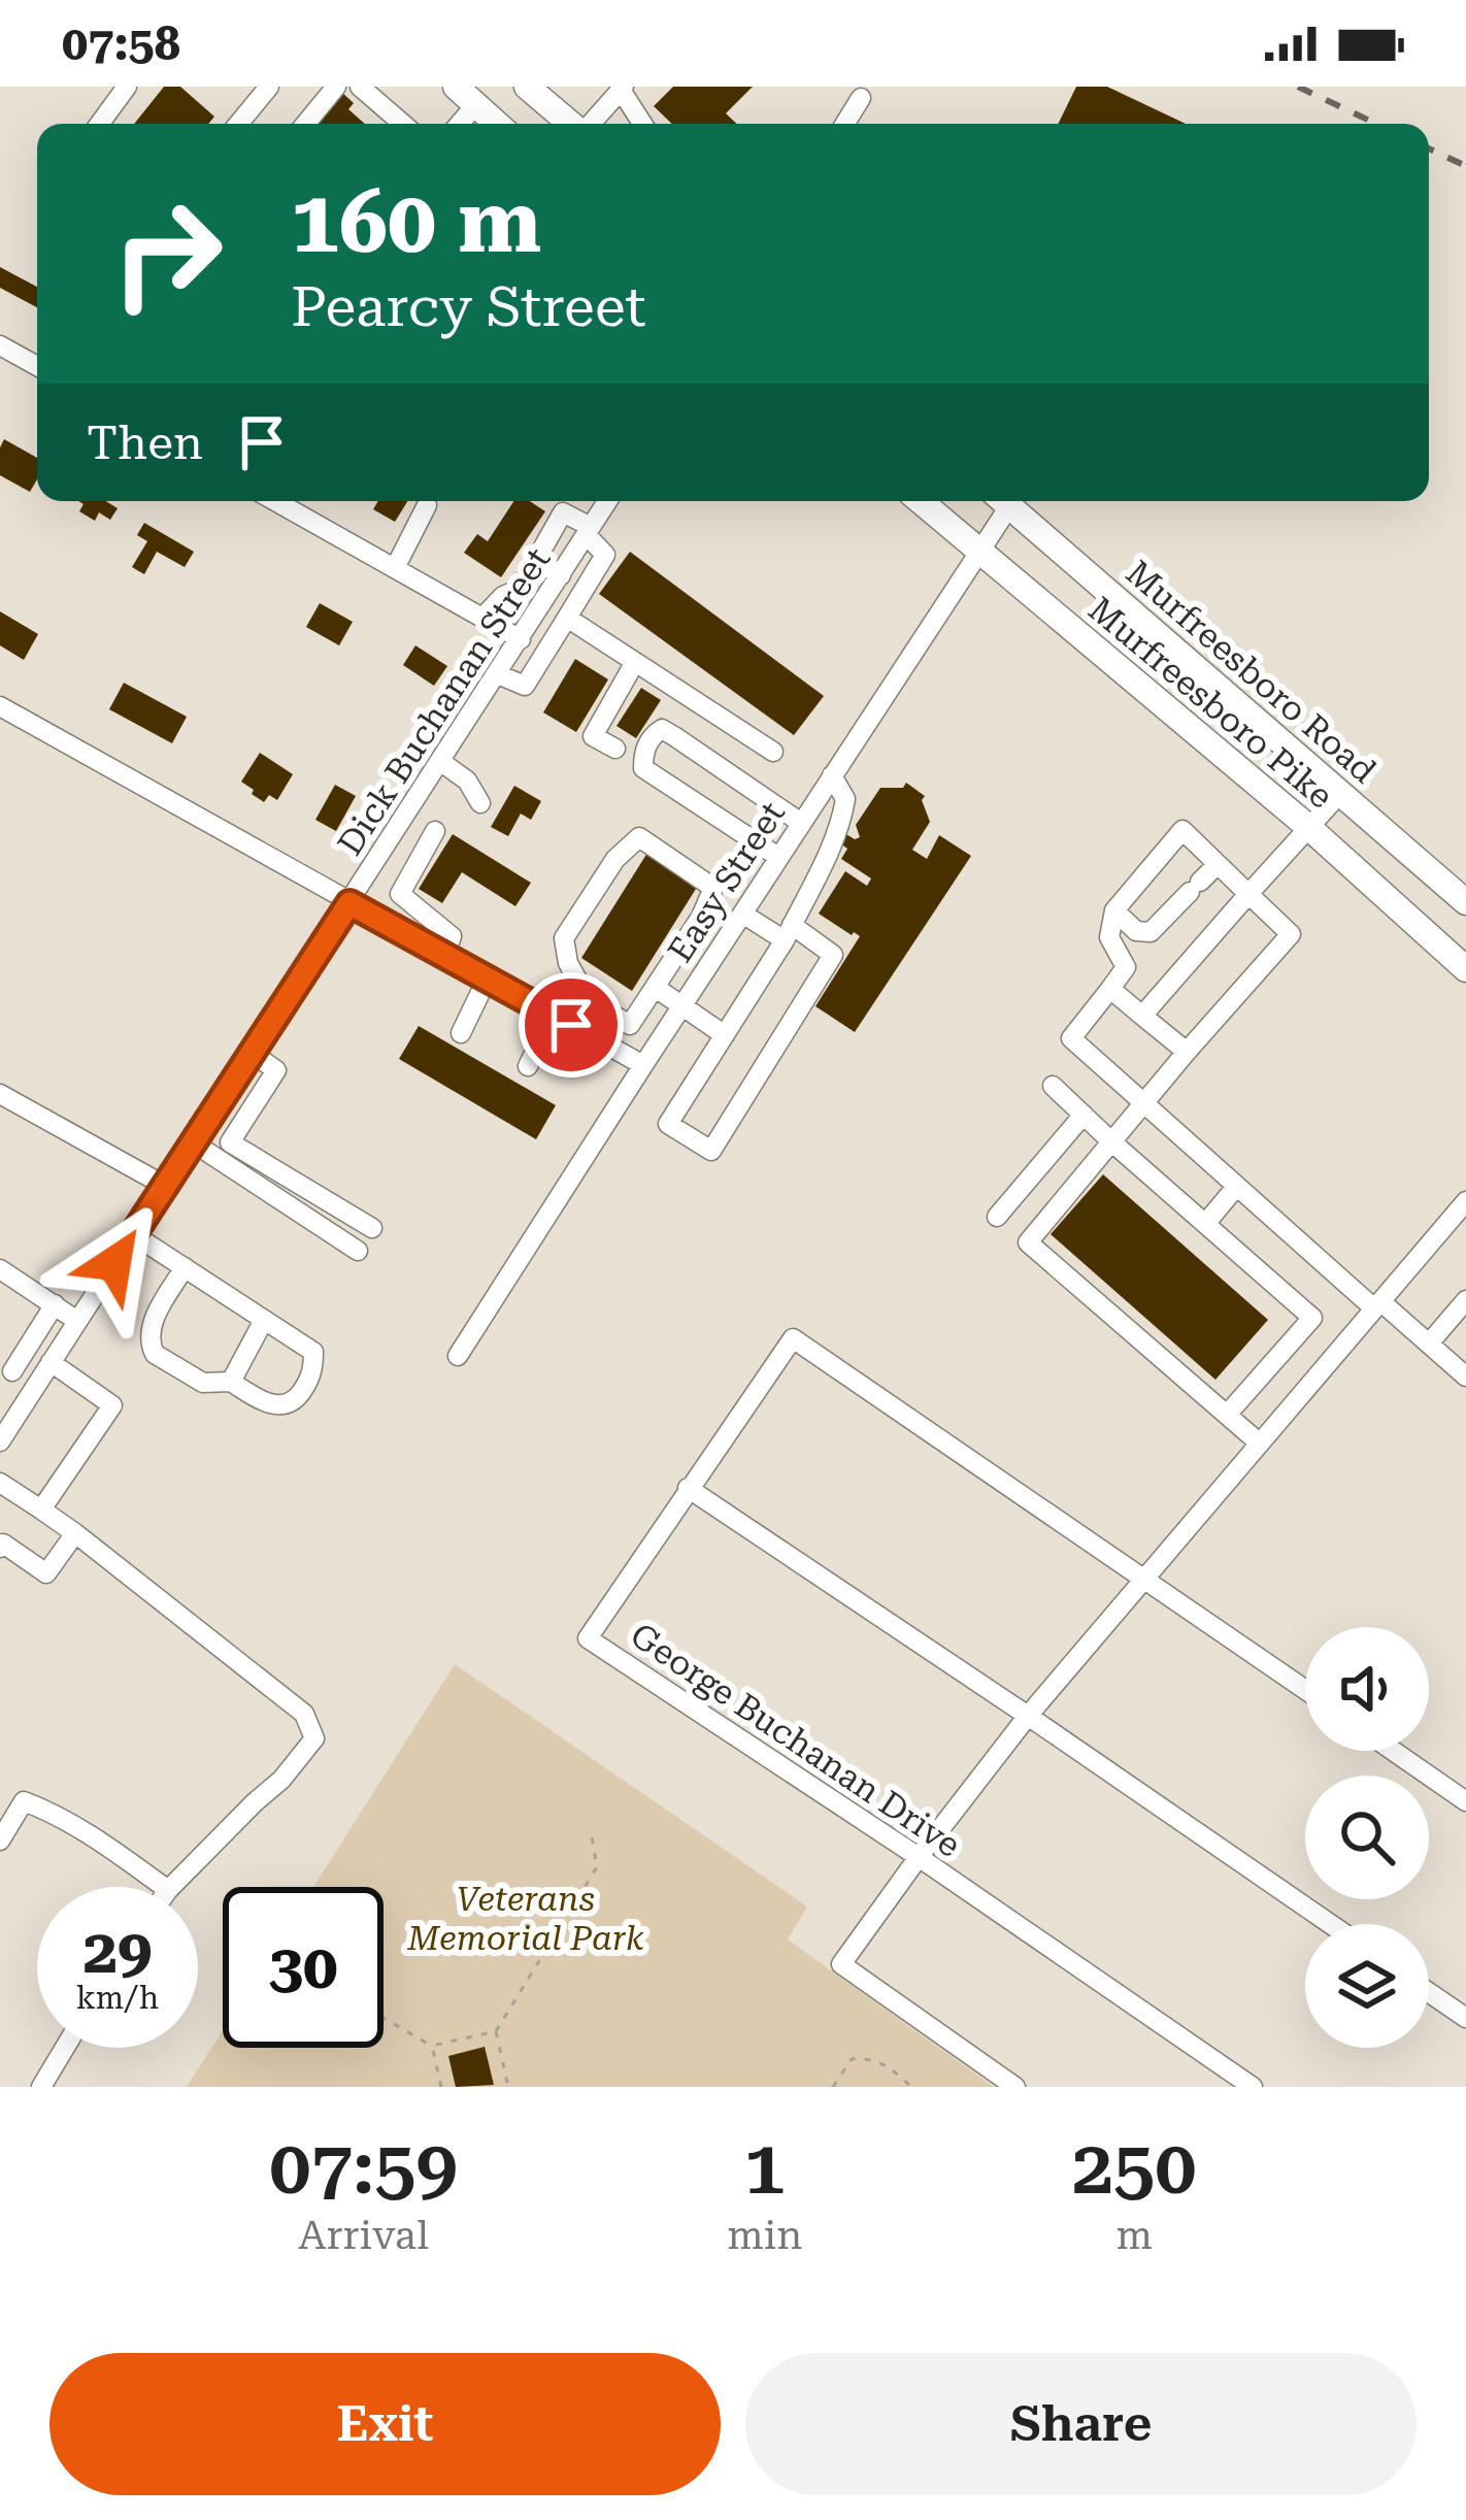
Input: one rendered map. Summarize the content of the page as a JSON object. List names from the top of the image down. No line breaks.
{"streets":{"main road":["Murfreesboro Road","Murfreesboro Pike"],"street":["Dick Buchanan Street","Easy Street","George Buchanan Drive"]},"crossings":[["Murfreesboro Pike","Easy Street"]],"parks":["Veterans Memorial Park"],"page":{"status":"07:58","turn":["160 m","Pearcy Street"],"then":"Then","speed":"29 km/h","limit":"30","eta":["07:59","Arrival","1","min","250","m"],"buttons":["Exit","Share"]}}
